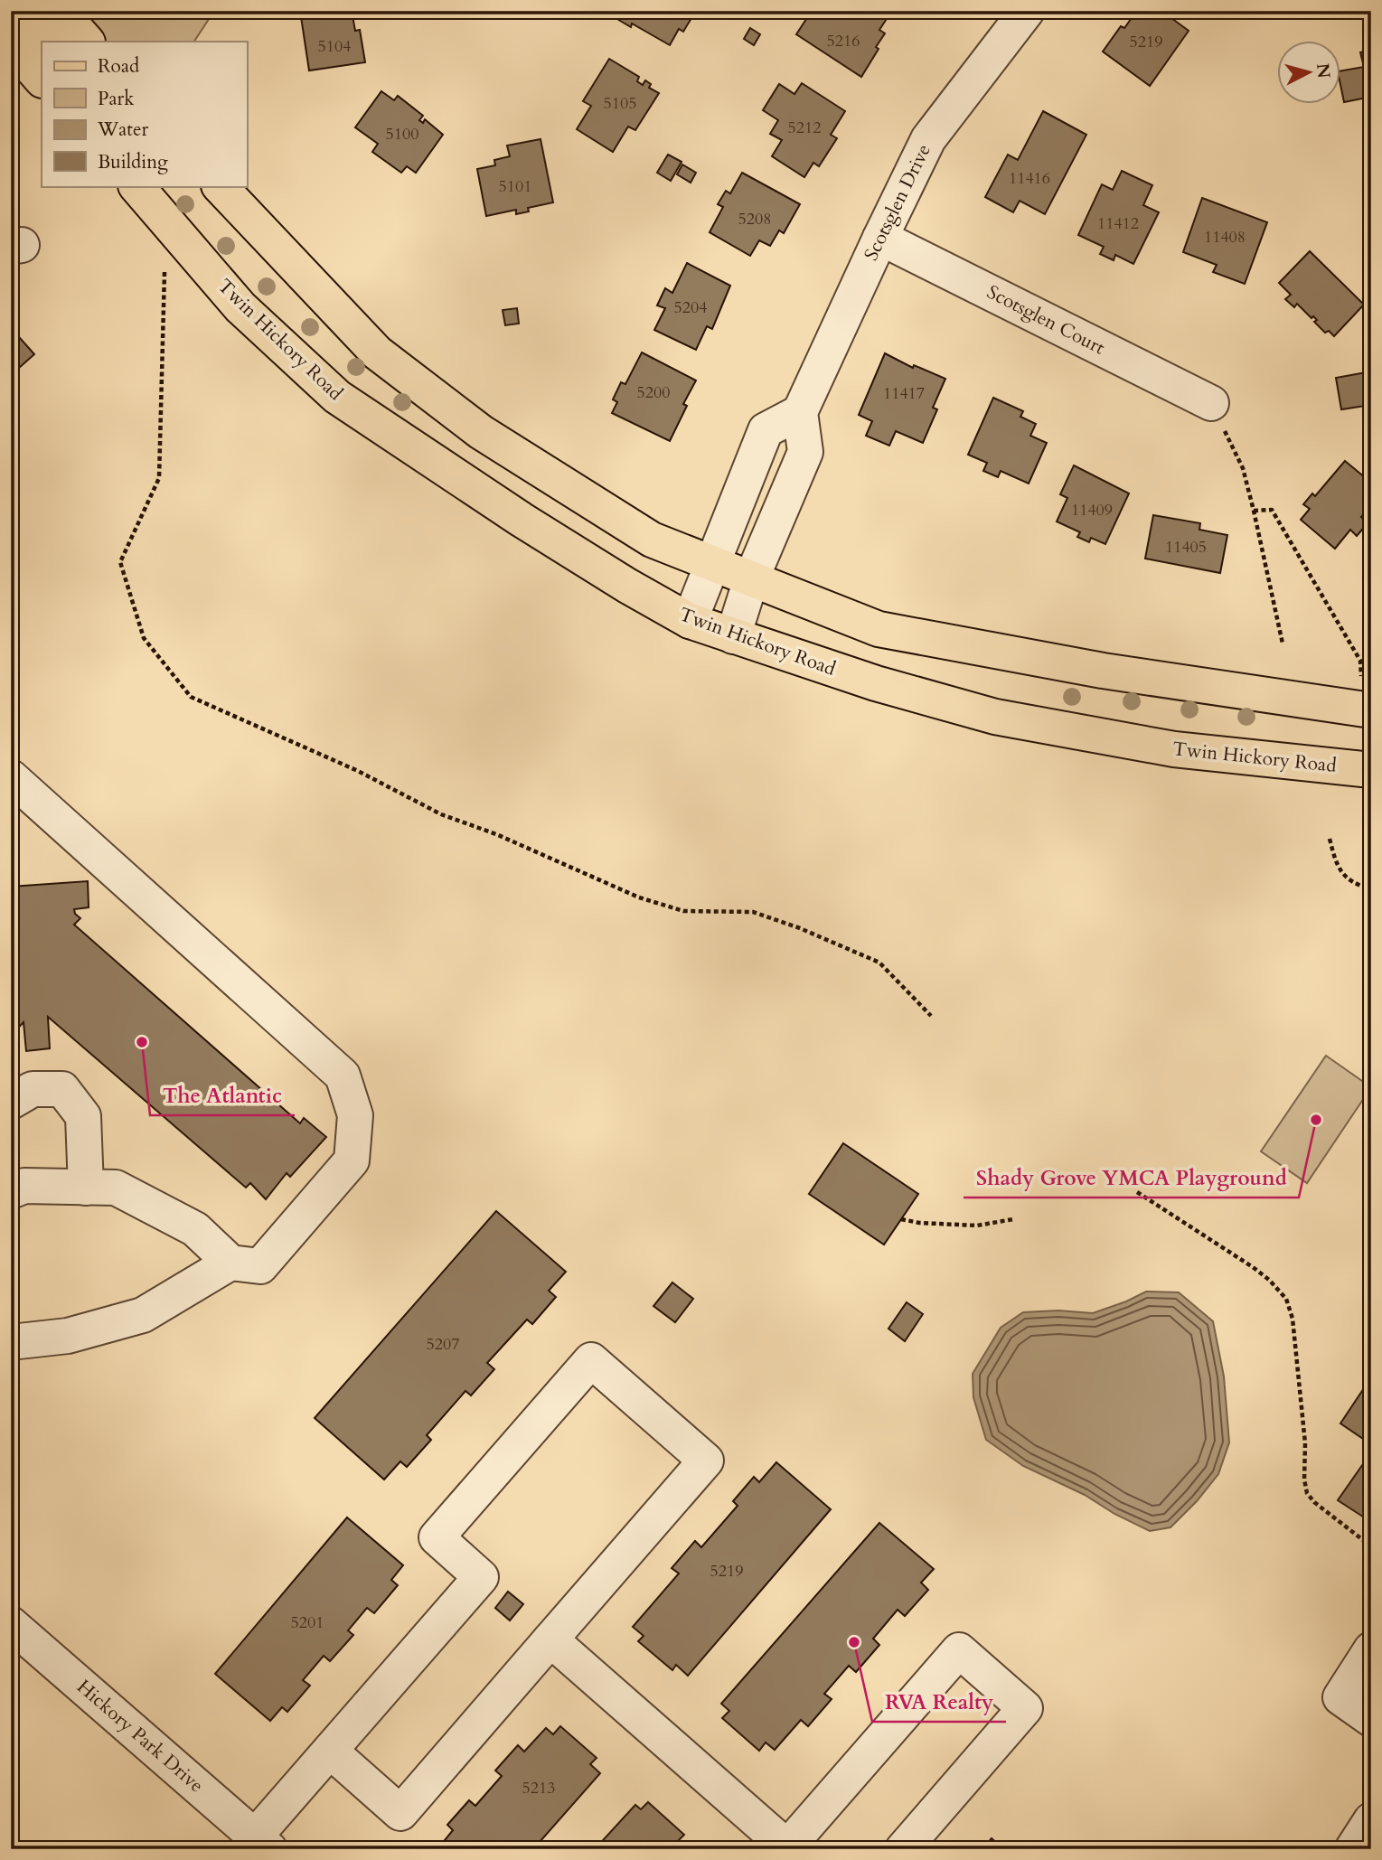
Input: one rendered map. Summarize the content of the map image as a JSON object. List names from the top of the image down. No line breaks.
{"streets":{"main road":["Twin Hickory Road"],"street":["Scotsglen Drive","Scotsglen Court","Hickory Park Drive"]},"crossings":[["Scotsglen Drive","Scotsglen Court"]],"places":["The Atlantic","Shady Grove YMCA Playground","RVA Realty"],"house_numbers":["5216","5219","5104","5105","5212","5100","11416","5101","5208","11412","11408","5204","5200","11417","11409","11405","5207","5219","5201","5213"],"legend":["Road","Park","Water","Building"],"north":"right"}
